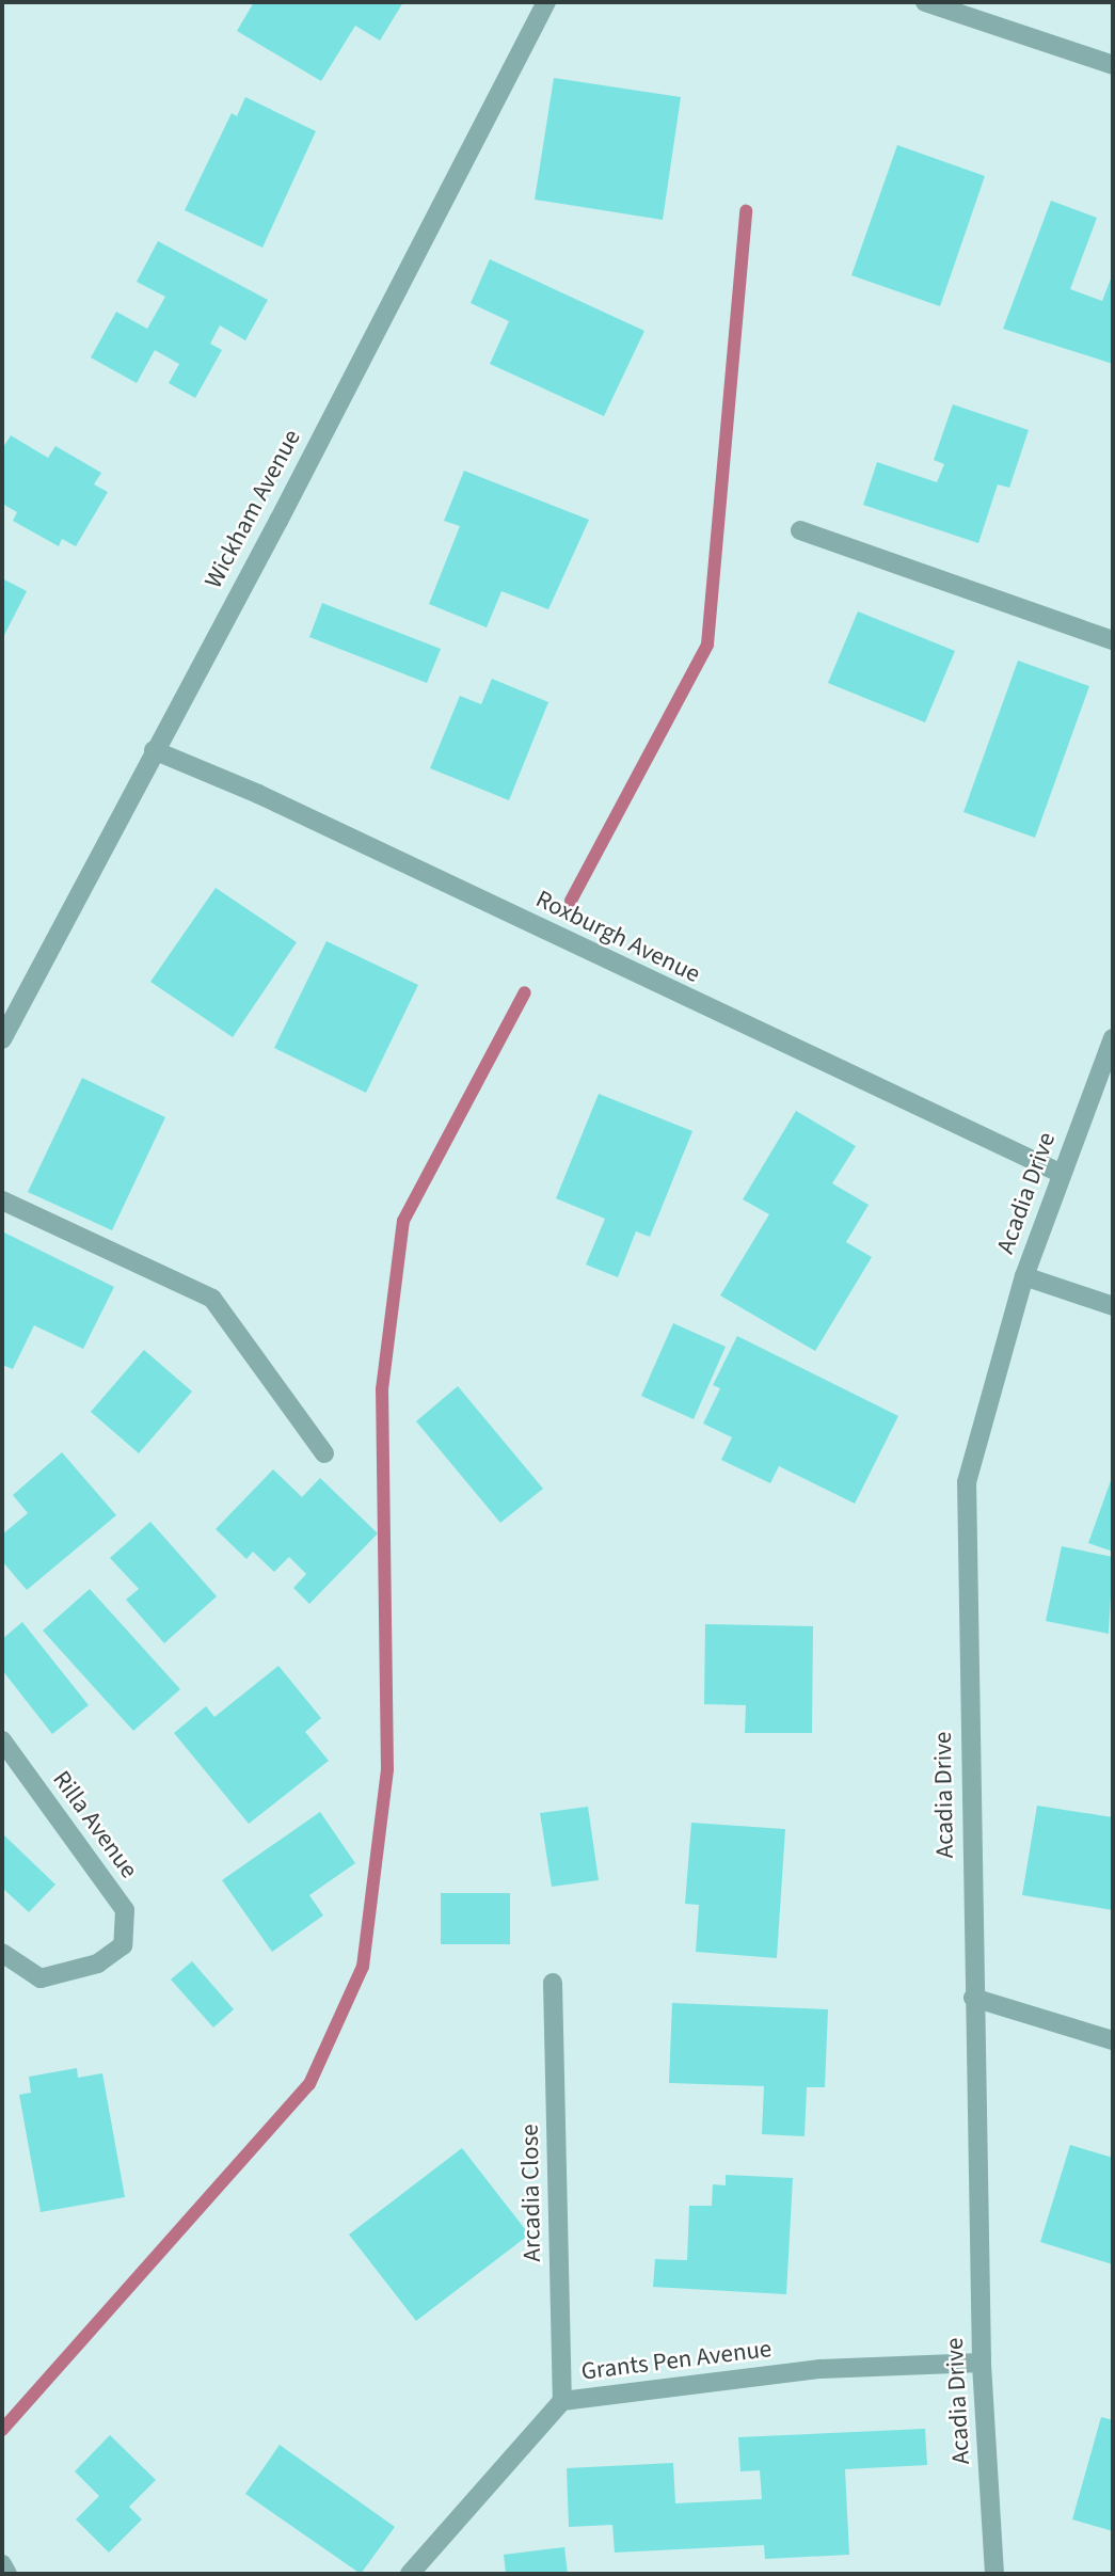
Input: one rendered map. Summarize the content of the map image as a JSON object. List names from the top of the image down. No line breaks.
{"streets":{"street":["Wickham Avenue","Roxburgh Avenue","Acadia Drive","Rilla Avenue","Arcadia Close","Grants Pen Avenue"]},"crossings":[["Wickham Avenue","Roxburgh Avenue"],["Roxburgh Avenue","Acadia Drive"],["Acadia Drive","Grants Pen Avenue"],["Arcadia Close","Grants Pen Avenue"]]}
